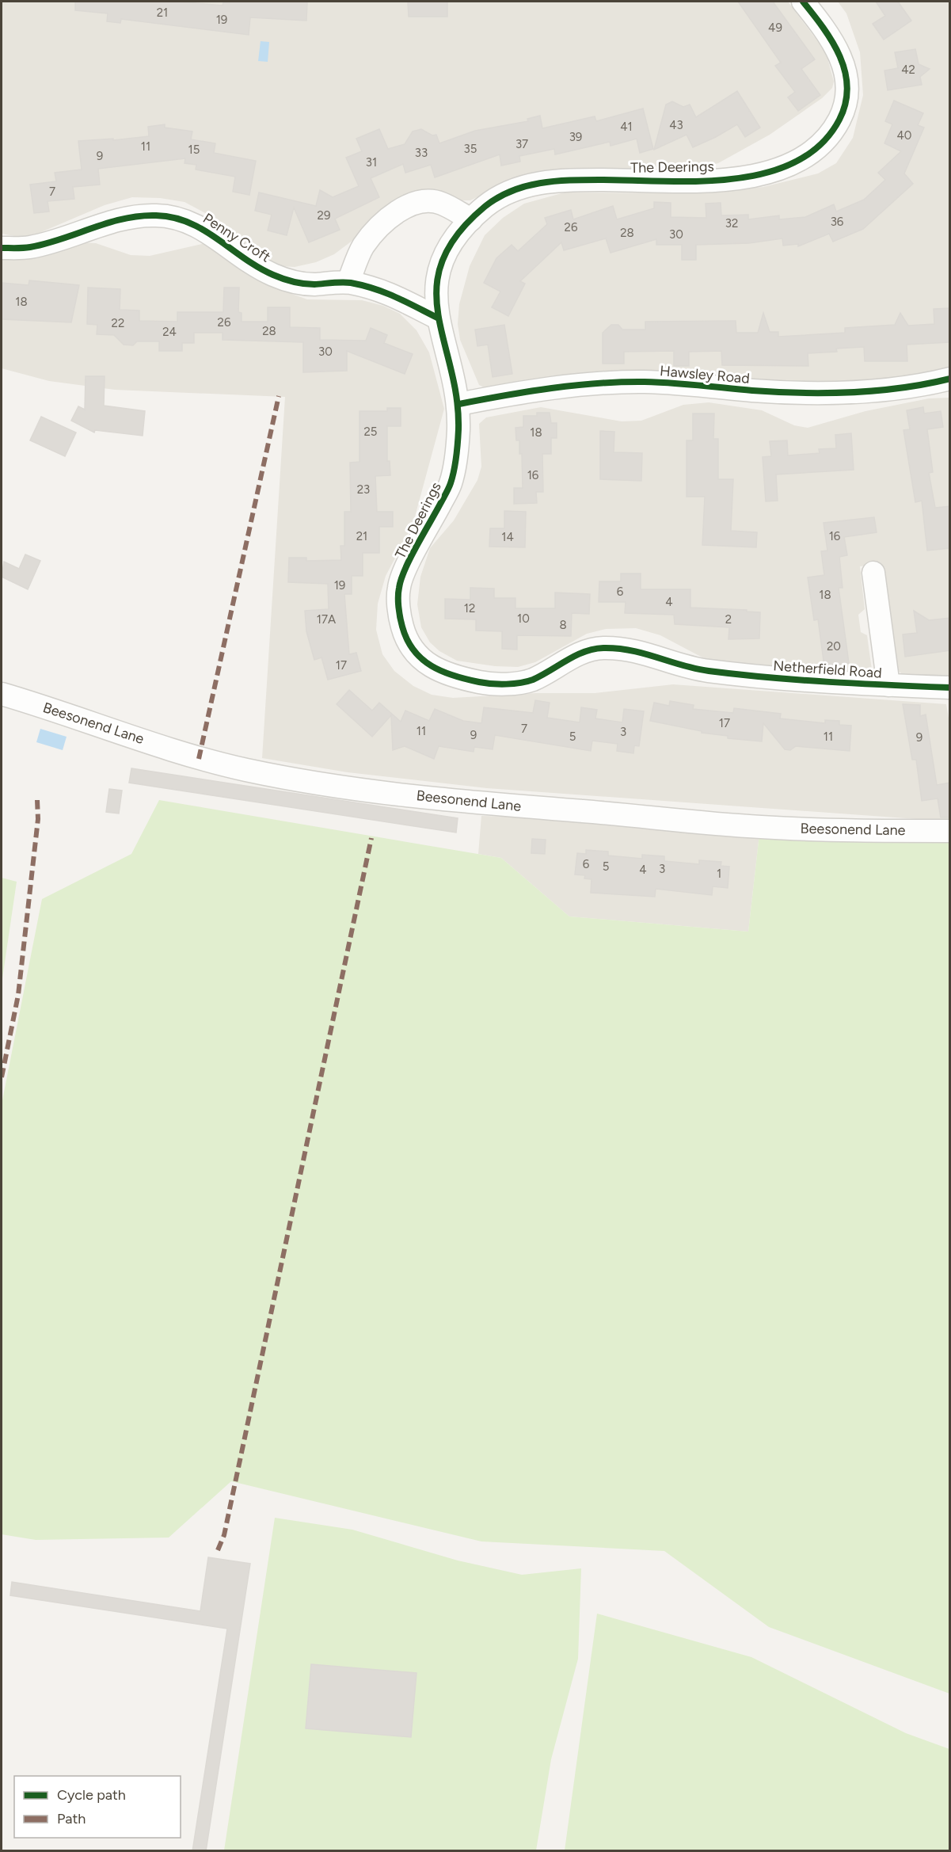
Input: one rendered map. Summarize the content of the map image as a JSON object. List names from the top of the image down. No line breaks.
{"streets":{"street":["The Deerings","Penny Croft","Hawsley Road","Netherfield Road","Beesonend Lane"]},"crossings":[["The Deerings","Hawsley Road"],["The Deerings","Netherfield Road"]],"house_numbers":["21","19","49","42","43","41","40","39","37","11","35","15","33","9","31","7","29","36","32","26","28","30","18","26","22","28","24","30","25","18","16","23","21","16","14","19","6","18","4","12","10","17A","2","8","20","17","17","7","11","3","9","5","11","9","6","5","3","4","1"],"legend":["Cycle path","Path"]}
